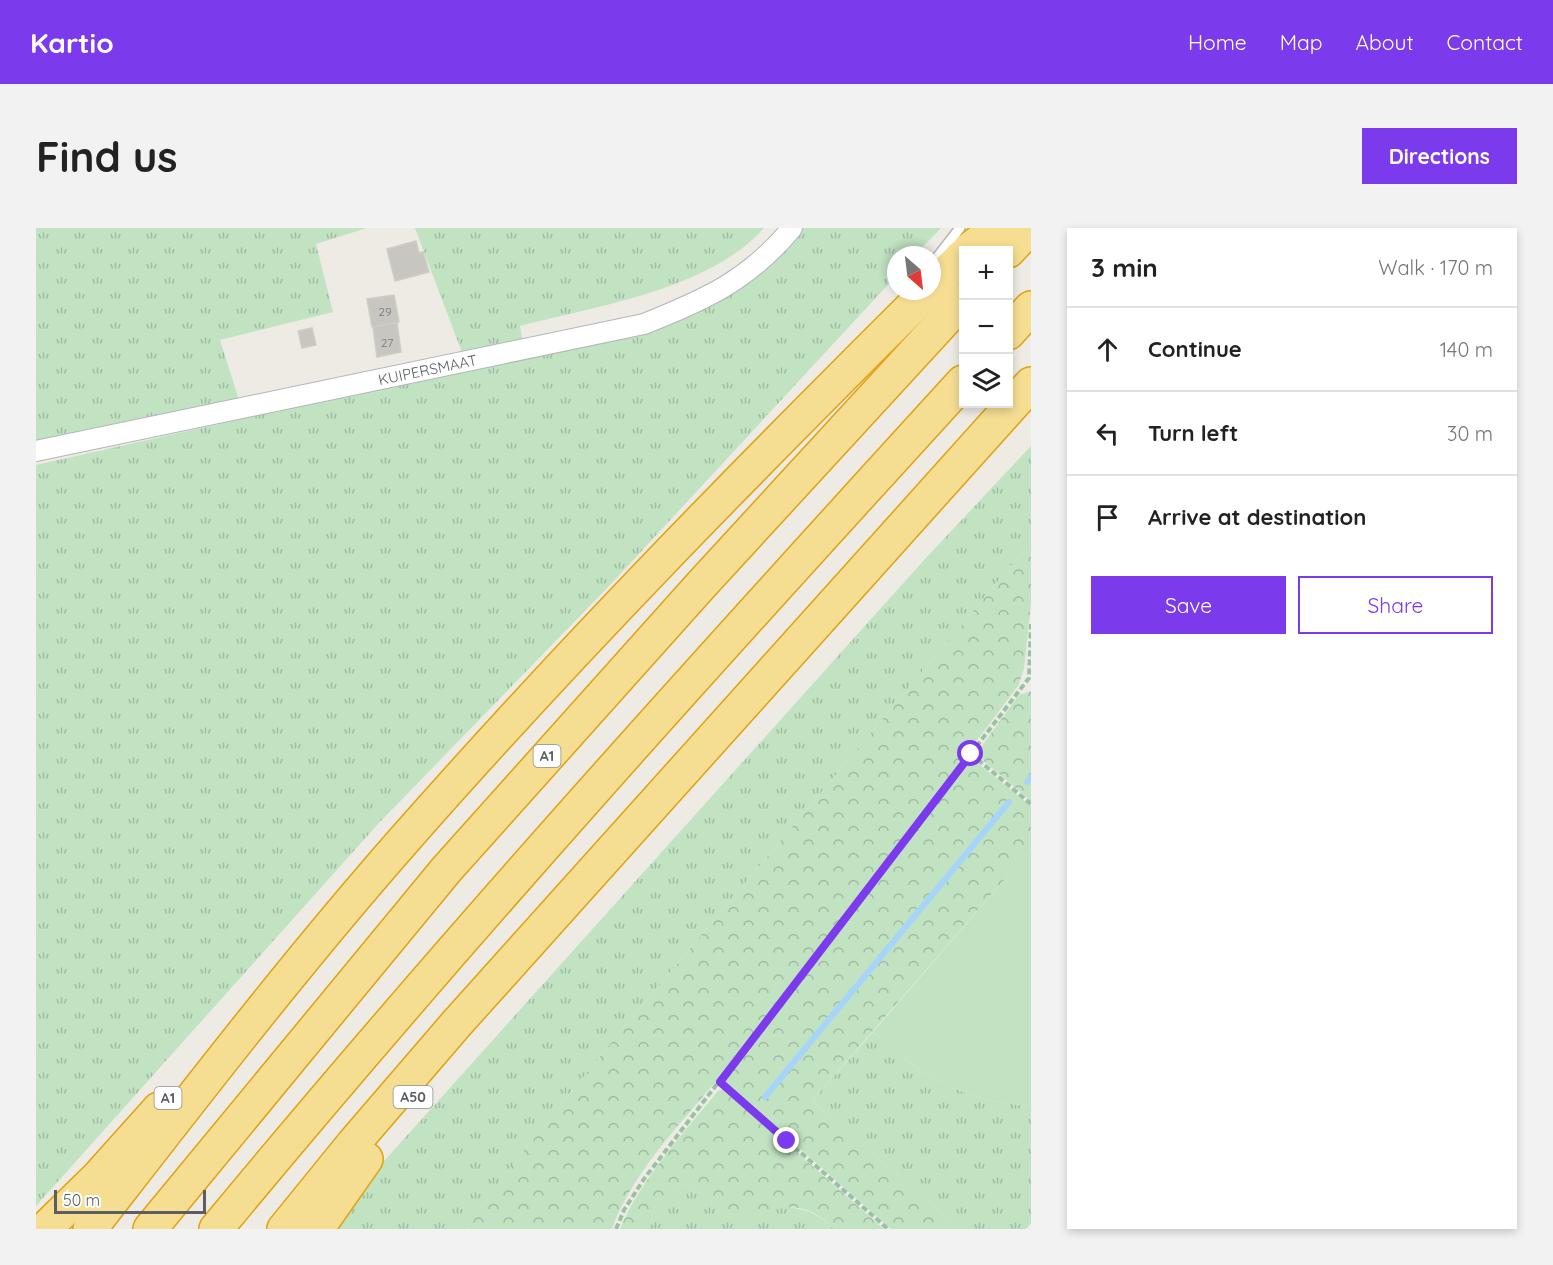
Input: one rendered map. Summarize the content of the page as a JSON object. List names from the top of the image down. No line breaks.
{"streets":{"highway":["A1","A50"],"street":["KUIPERSMAAT"]},"house_numbers":["29","27"],"scale_bar":"50 m","north":"bottom right","page":{"header":"Kartio","nav":["Home","Map","About","Contact"],"buttons":["Directions",["Save","Share"]],"title":"Find us","heading":["3 min","Walk · 170 m"],"map_buttons":["+","−"],"list":[["Continue","140 m"],["Turn left","30 m"],"Arrive at destination"],"scale":"50 m"}}
